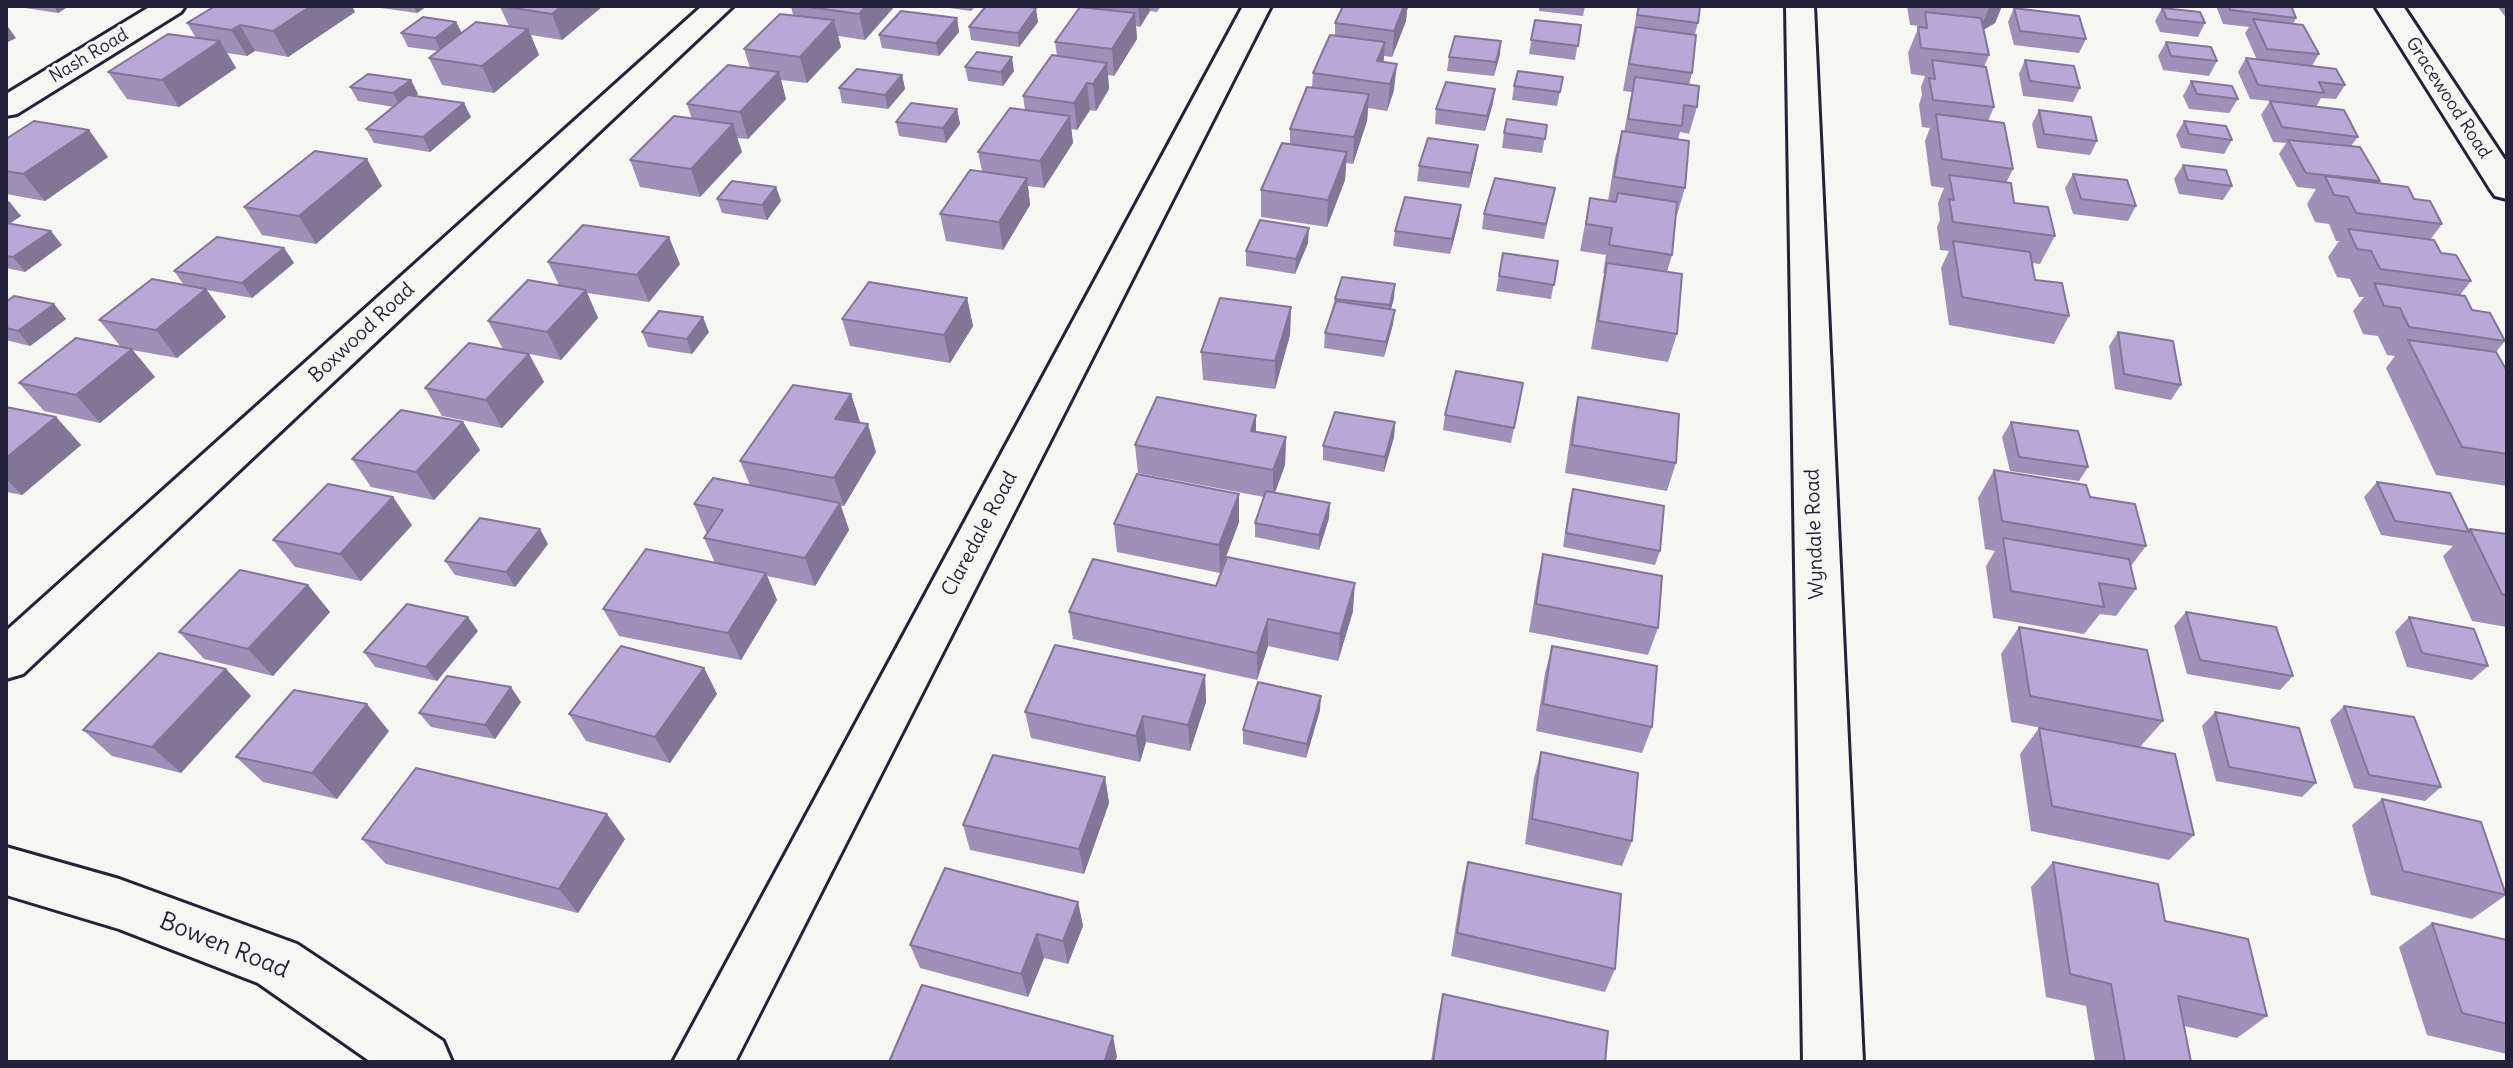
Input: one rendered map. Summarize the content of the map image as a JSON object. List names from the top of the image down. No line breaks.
{"streets":{"street":["Nash Road","Gracewood Road","Boxwood Road","Claredale Road","Wyndale Road","Bowen Road"]}}
